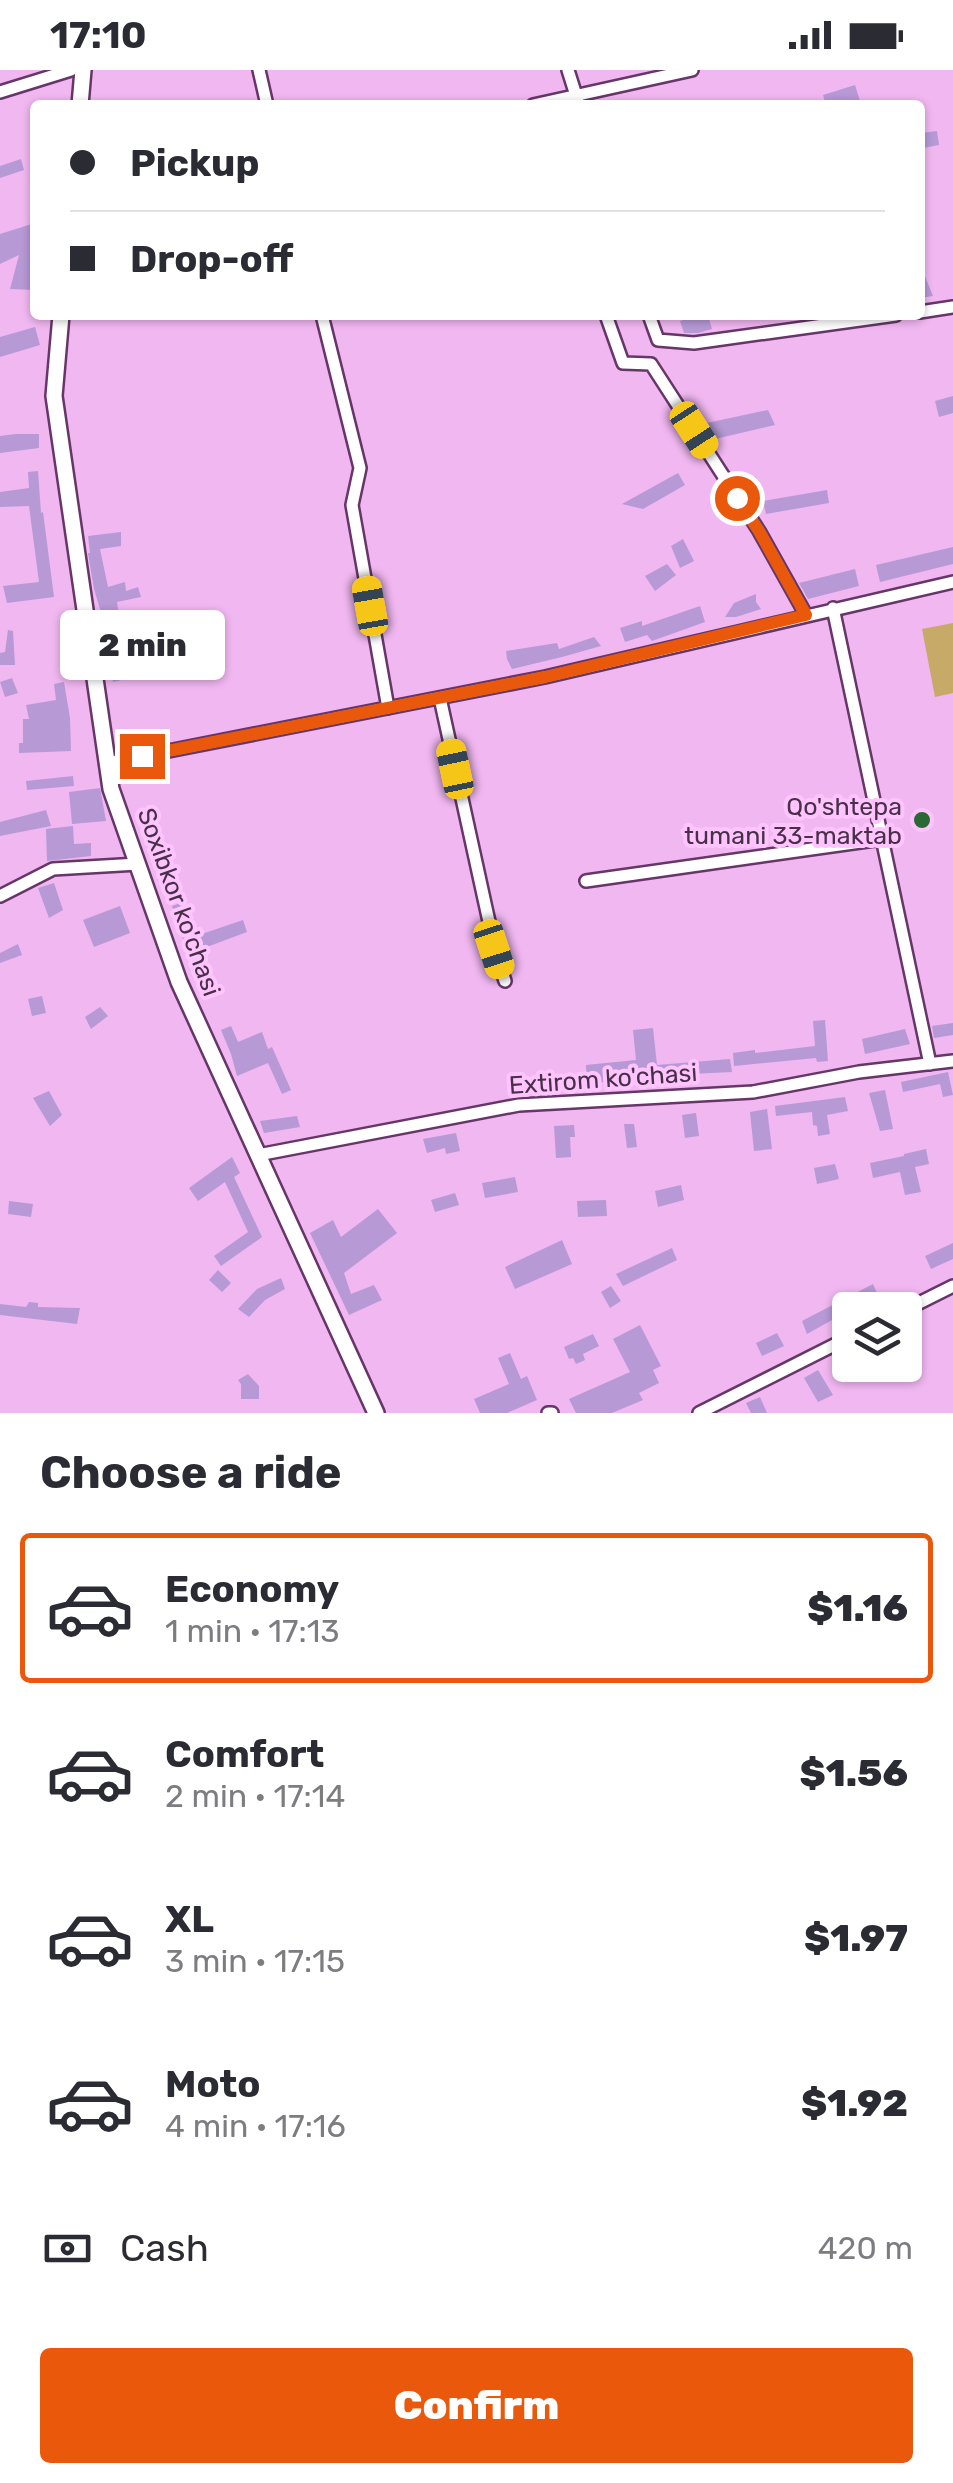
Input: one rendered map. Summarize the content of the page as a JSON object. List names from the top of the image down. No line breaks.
{"streets":{"main road":["Soxibkor ko'chasi"],"street":["Extirom ko'chasi"]},"crossings":[["Soxibkor ko'chasi","Extirom ko'chasi"]],"places":["Qo'shtepa tumani 33-maktab"],"page":{"status":"17:10","banner":["Pickup","Drop-off"],"bubble":"2 min","heading":"Choose a ride","list":[{"name":"Economy","note":"1 min · 17:13","value":"$1.16"},{"name":"Comfort","note":"2 min · 17:14","value":"$1.56"},{"name":"XL","note":"3 min · 17:15","value":"$1.97"},{"name":"Moto","note":"4 min · 17:16","value":"$1.92"}],"pay":["Cash","420 m"],"buttons":"Confirm"}}
